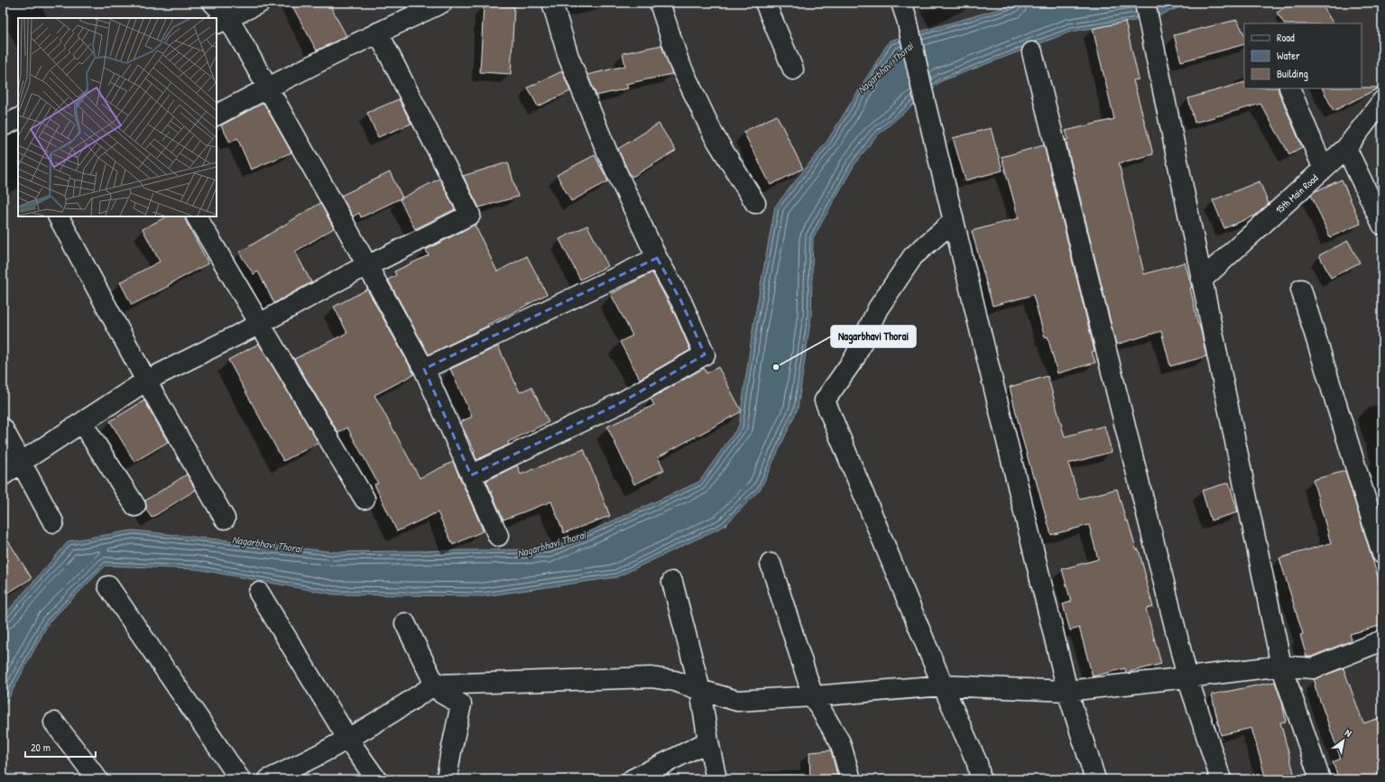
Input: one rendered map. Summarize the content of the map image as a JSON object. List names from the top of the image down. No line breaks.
{"streets":{"street":["15th Main Road"]},"water":["Nagarbhavi Thorai"],"places":["Nagarbhavi Thorai"],"legend":["Road","Water","Building"],"scale_bar":"20 m","north":"top right"}
